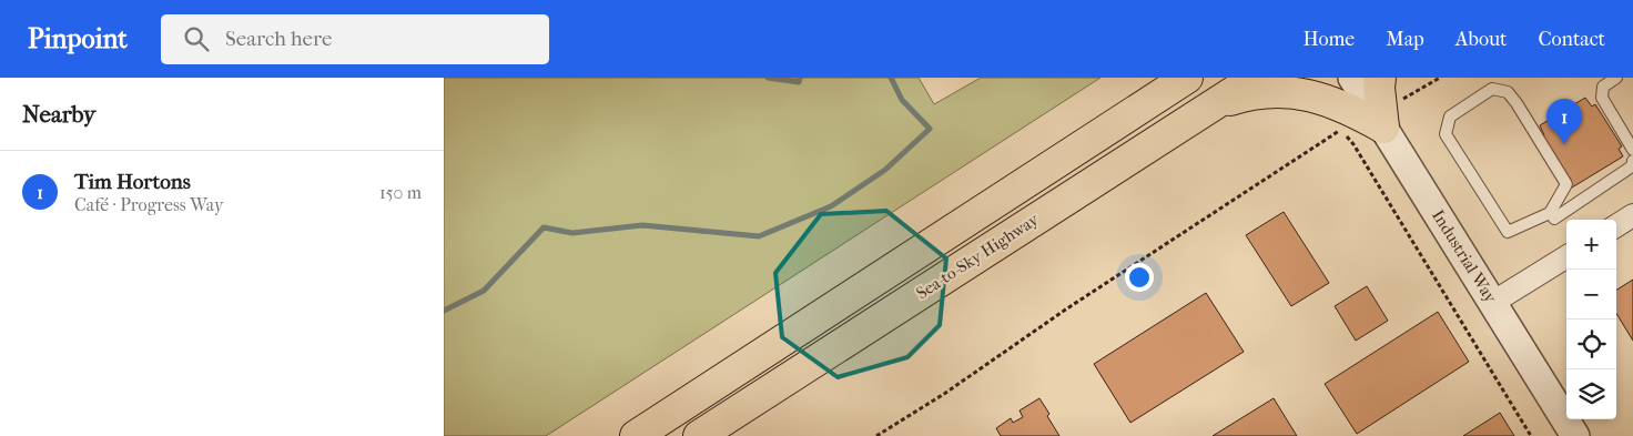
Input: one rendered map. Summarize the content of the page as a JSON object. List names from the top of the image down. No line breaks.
{"streets":{"highway":["Sea-to-Sky Highway"],"street":["Industrial Way"]},"page":{"header":"Pinpoint","search":"Search here","nav":["Home","Map","About","Contact"],"heading":"Nearby","pins":"1","list":[{"mark":"1","name":"Tim Hortons","note":"Café · Progress Way","value":"150 m"}],"map_buttons":["+","−"]}}
